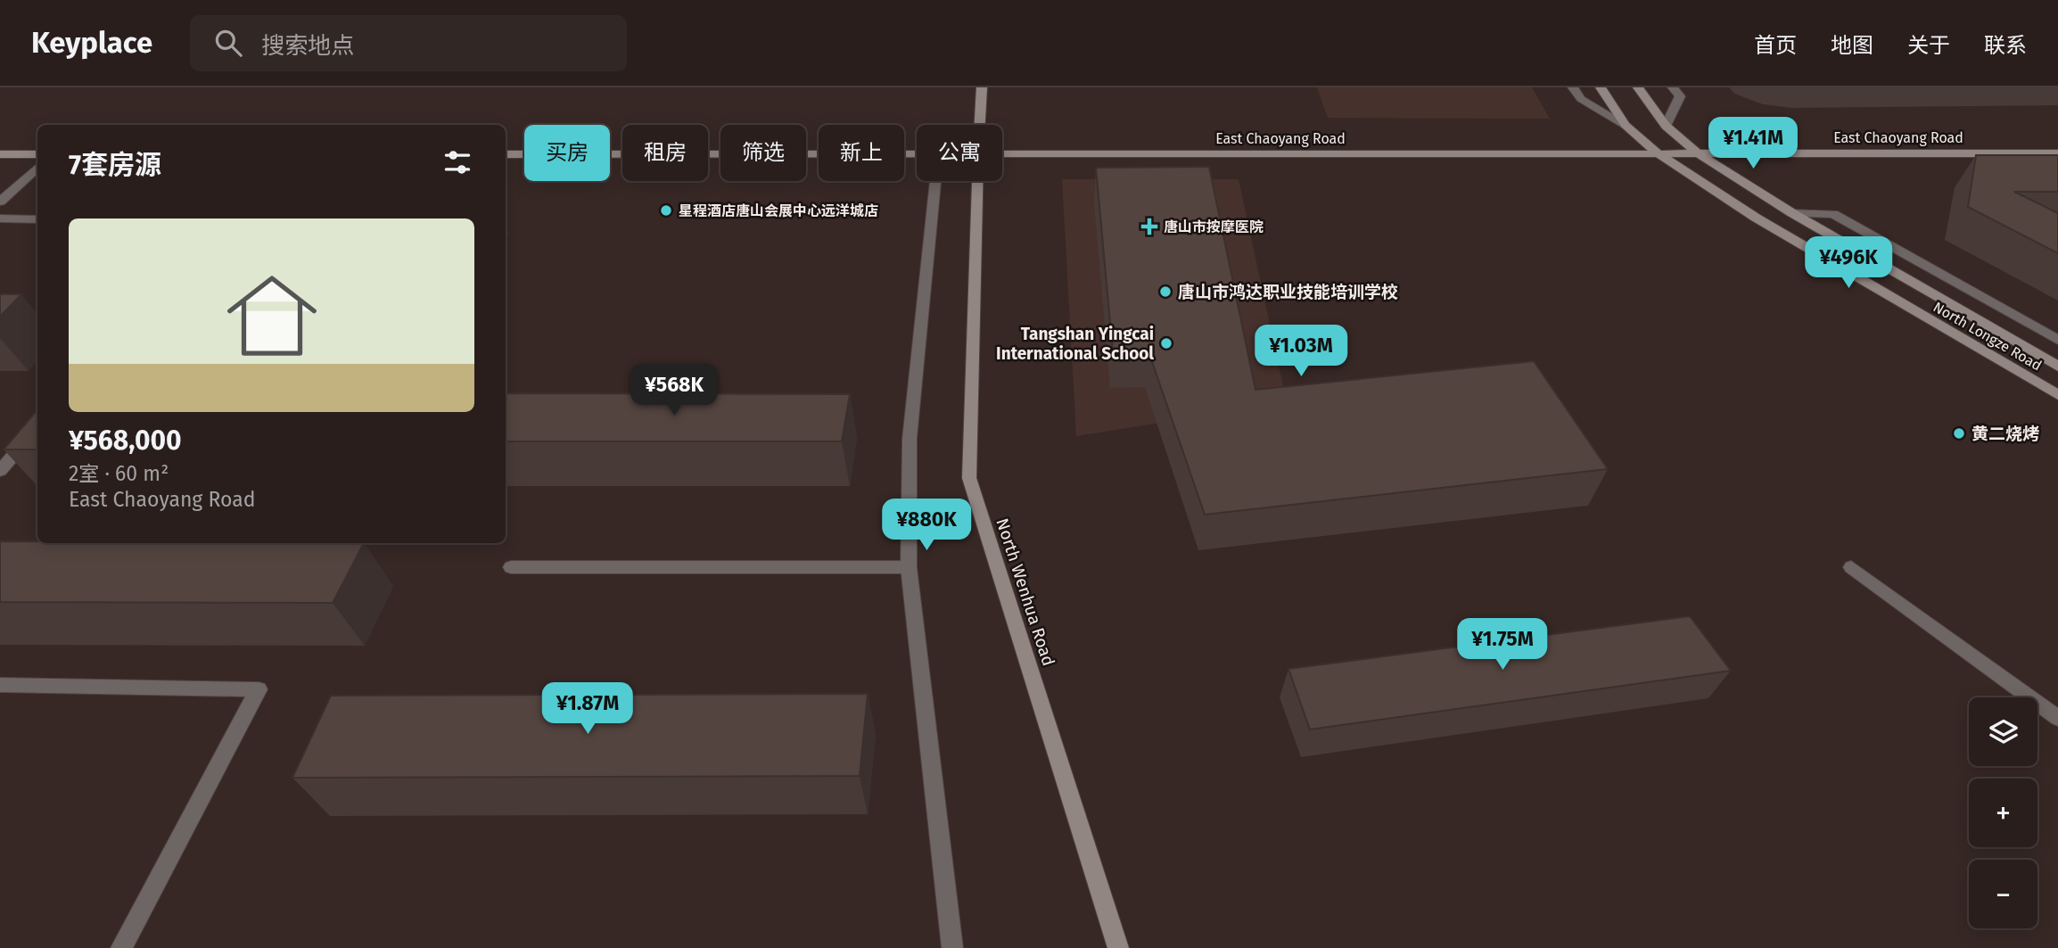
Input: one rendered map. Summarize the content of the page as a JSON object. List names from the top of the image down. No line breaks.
{"streets":{"main road":["East Chaoyang Road","North Longze Road","North Wenhua Road"]},"crossings":[["East Chaoyang Road","North Longze Road"]],"places":{"other":["星程酒店唐山会展中心远洋城店","唐山市鸿达职业技能培训学校","Tangshan Yingcai International School","黄二烧烤"],"health":["唐山市按摩医院"]},"page":{"header":"Keyplace","search":"搜索地点","nav":["首页","地图","关于","联系"],"price":["¥1.41M","¥496K","¥1.03M","¥568K","¥880K","¥1.75M","¥1.87M"],"chip":["买房","租房","筛选","新上","公寓"],"heading":"7套房源","list":[{"name":"¥568,000","note":"2室 · 60 m² · East Chaoyang Road"}],"map_buttons":["+","−"]}}
